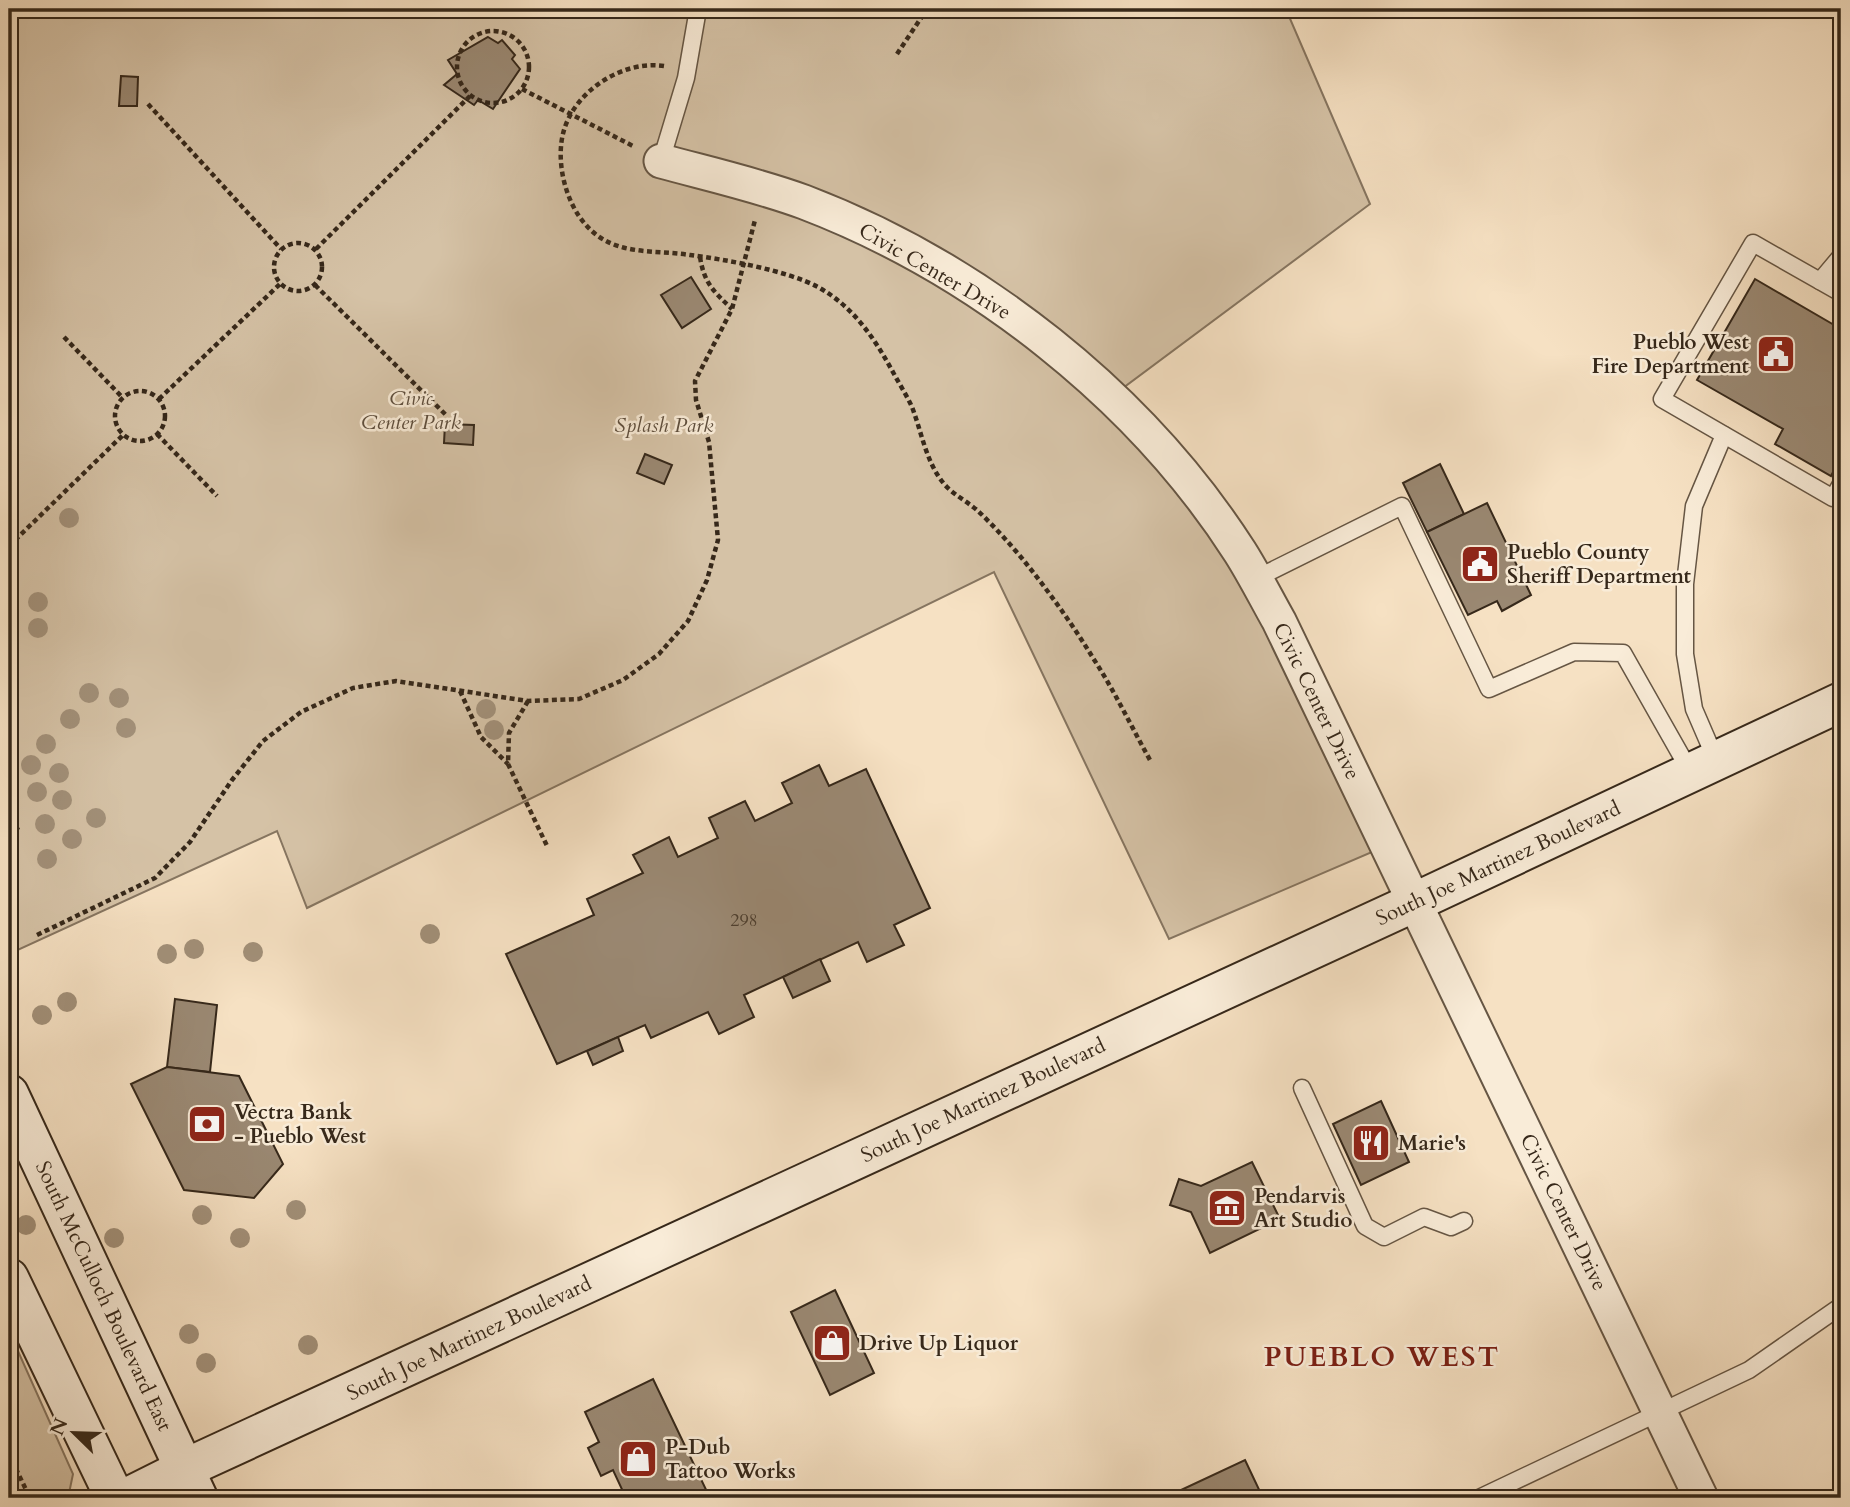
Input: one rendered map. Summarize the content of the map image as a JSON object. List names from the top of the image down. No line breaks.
{"streets":{"main road":["South Joe Martinez Boulevard","South McCulloch Boulevard East"],"street":["Civic Center Drive"]},"crossings":[["Civic Center Drive","South Joe Martinez Boulevard"],["South Joe Martinez Boulevard","South McCulloch Boulevard East"]],"districts":["PUEBLO WEST"],"parks":["Civic Center Park","Splash Park"],"places":{"public building":["Pueblo West Fire Department","Pueblo County Sheriff Department"],"bank":["Vectra Bank - Pueblo West"],"restaurant":["Marie's"],"museum":["Pendarvis Art Studio"],"shop":["Drive Up Liquor","P-Dub Tattoo Works"]},"house_numbers":["298"],"north":"top left"}
